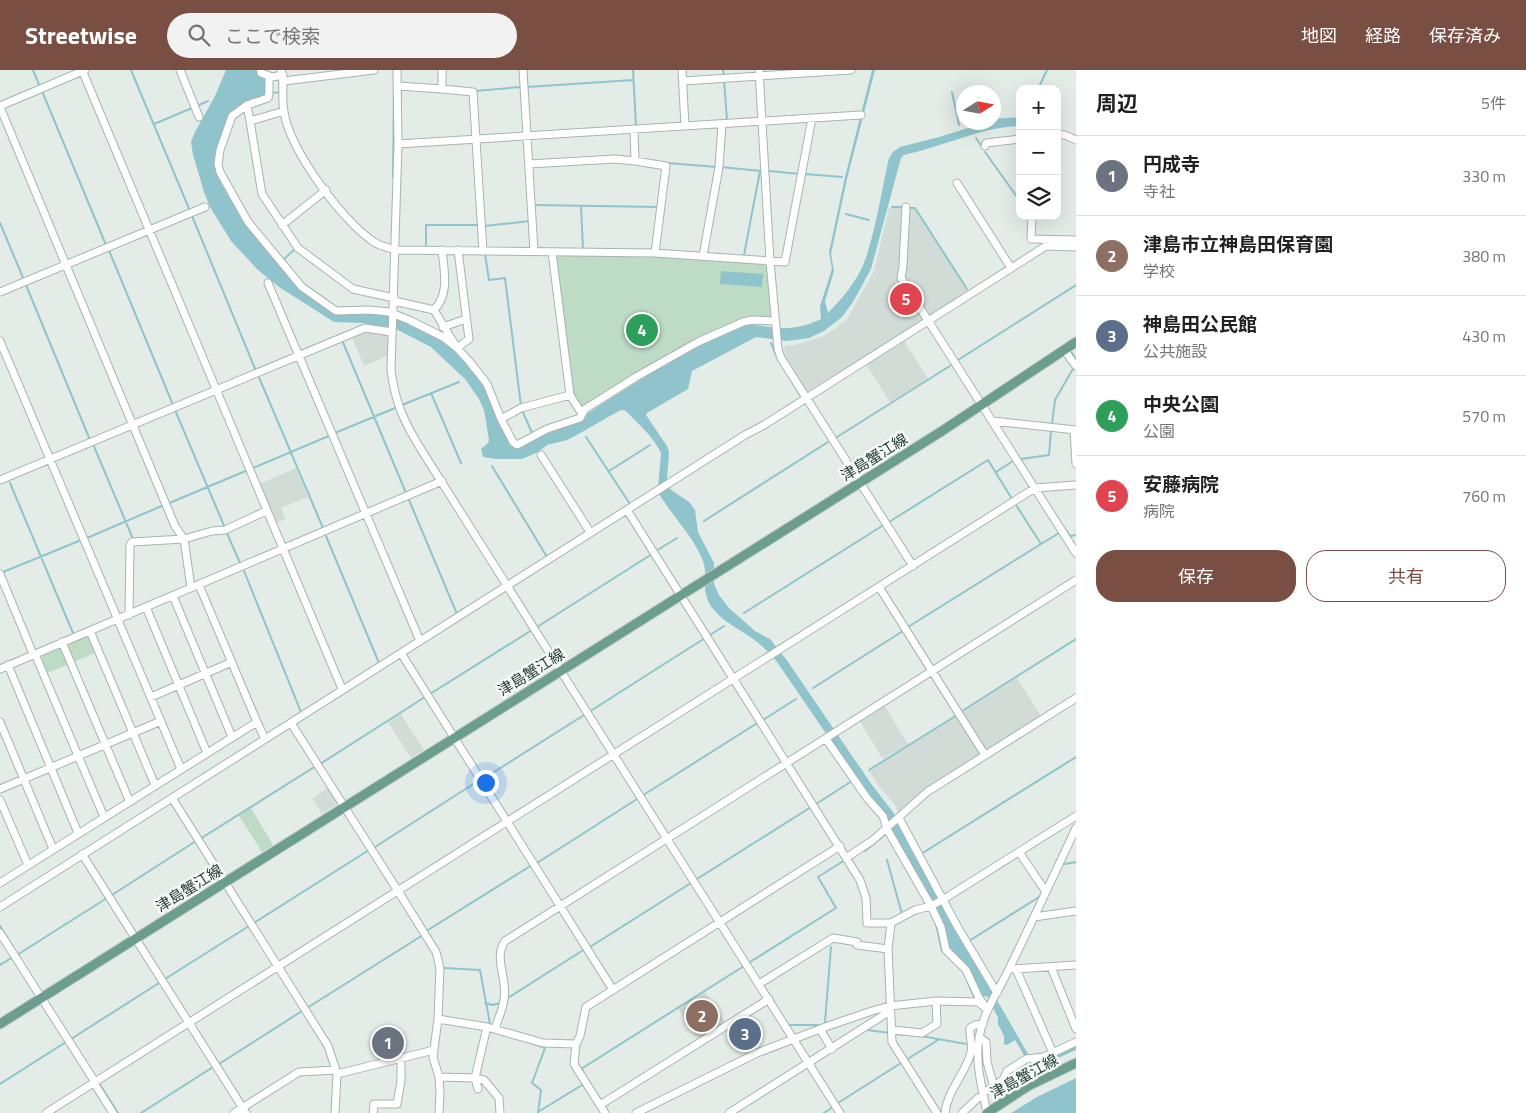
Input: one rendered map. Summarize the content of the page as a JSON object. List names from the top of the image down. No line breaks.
{"streets":{"main road":["津島蟹江線"]},"north":"right","page":{"header":"Streetwise","search":"ここで検索","nav":["地図","経路","保存済み"],"heading":["周辺","5件"],"map_buttons":["+","−"],"list":[{"mark":"1","name":"円成寺","note":"寺社","value":"330 m"},{"mark":"2","name":"津島市立神島田保育園","note":"学校","value":"380 m"},{"mark":"3","name":"神島田公民館","note":"公共施設","value":"430 m"},{"mark":"4","name":"中央公園","note":"公園","value":"570 m"},{"mark":"5","name":"安藤病院","note":"病院","value":"760 m"}],"pins":["5","4","2","3","1"],"buttons":["保存","共有"]}}
